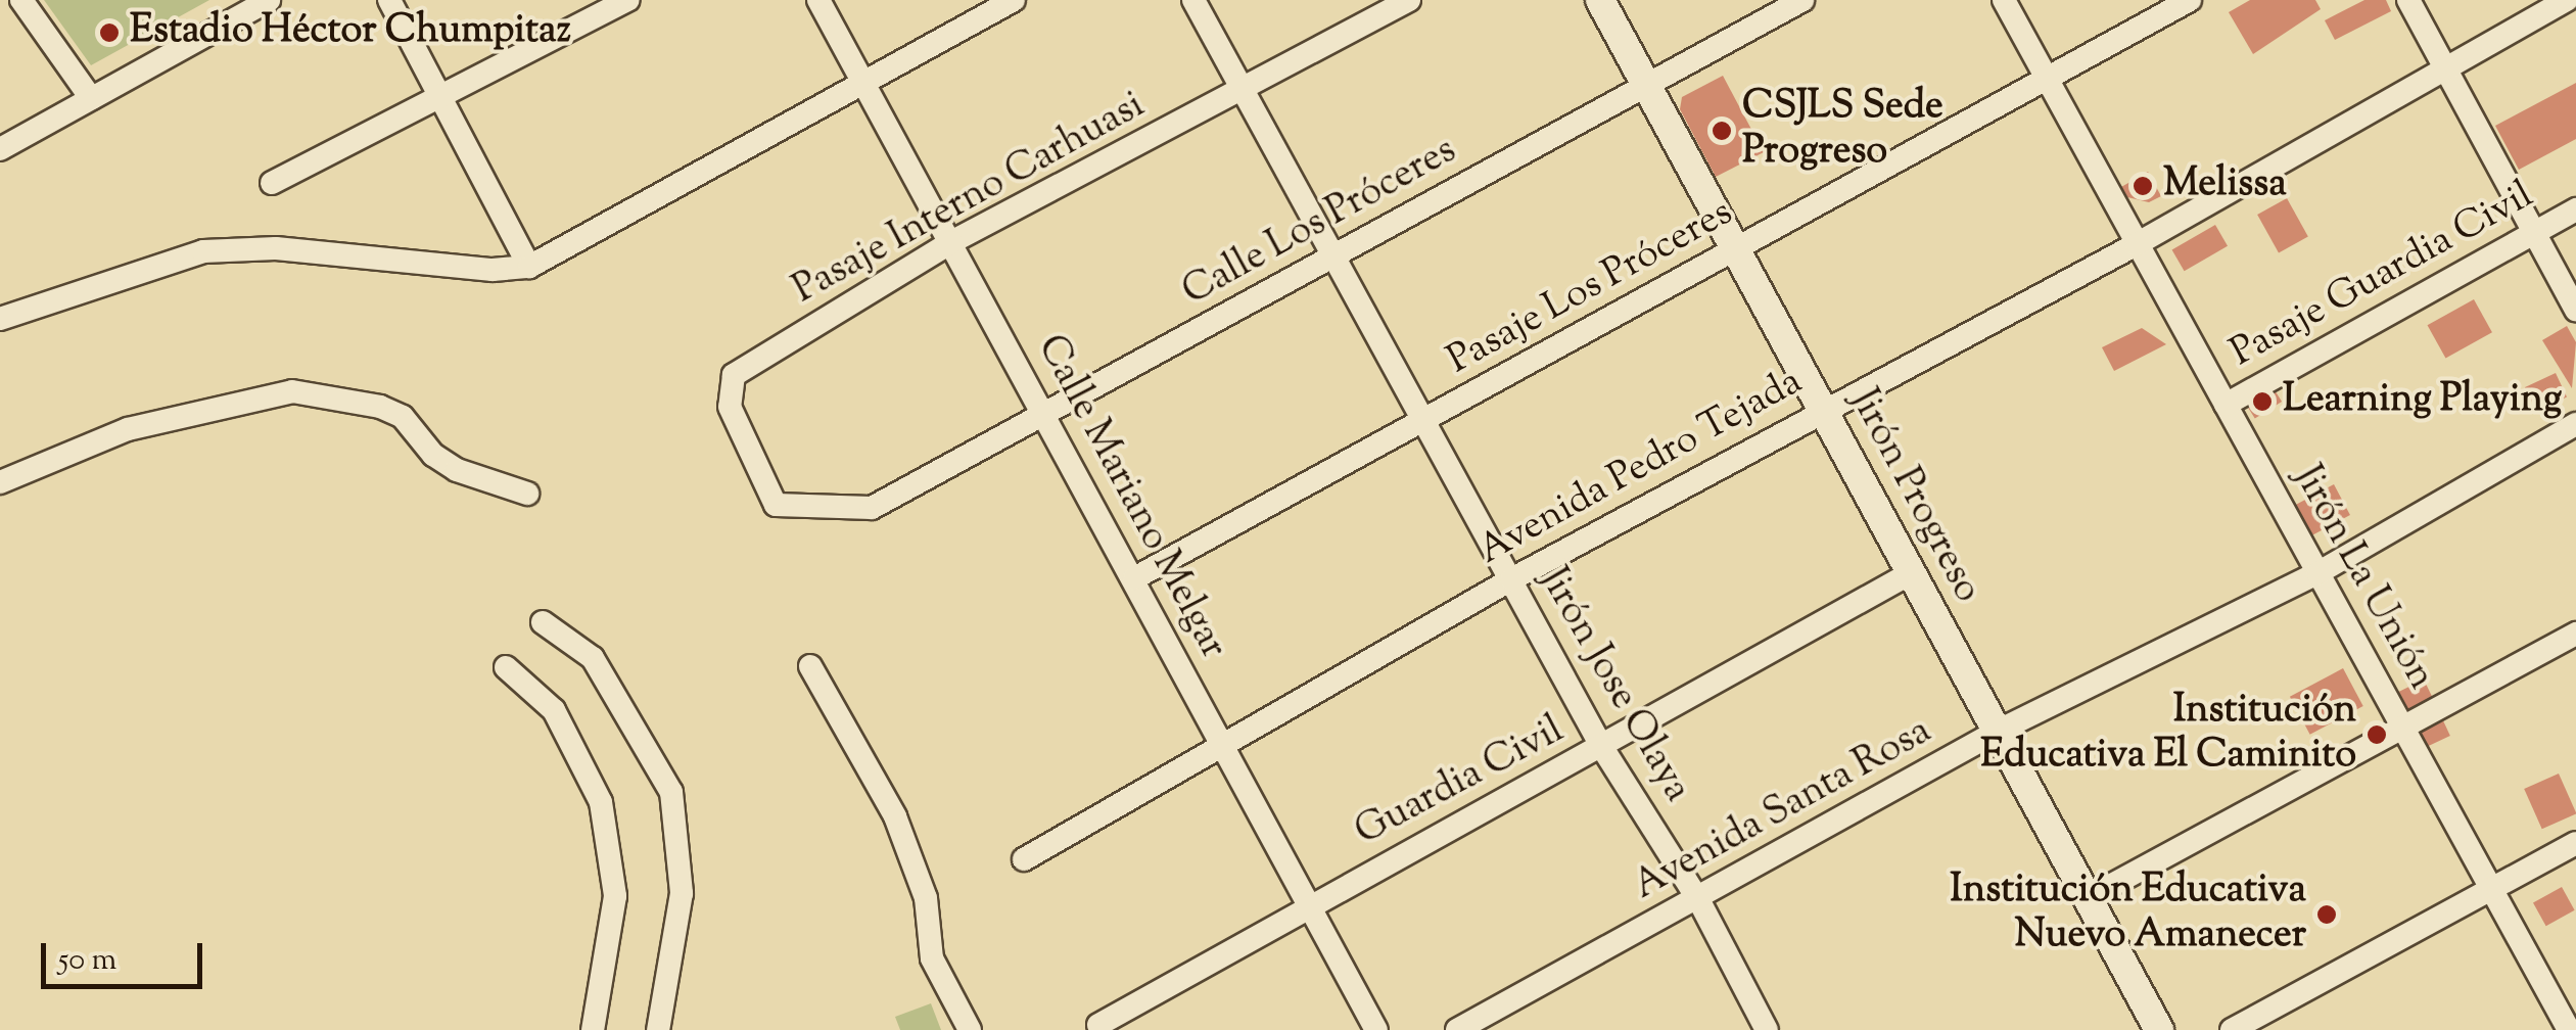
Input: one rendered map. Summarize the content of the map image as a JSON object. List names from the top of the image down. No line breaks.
{"streets":{"street":["Pasaje Interno Carhuasi","Calle Los Próceres","Pasaje Guardia Civil","Pasaje Los Próceres","Avenida Pedro Tejada","Jirón Progreso","Calle Mariano Melgar","Jirón La Unión","Jirón Jose Olaya","Guardia Civil","Avenida Santa Rosa"]},"crossings":[["Pasaje Interno Carhuasi","Calle Los Próceres"],["Pasaje Interno Carhuasi","Calle Mariano Melgar"],["Pasaje Interno Carhuasi","Jirón Jose Olaya"],["Calle Los Próceres","Jirón Progreso"],["Calle Los Próceres","Calle Mariano Melgar"],["Calle Los Próceres","Jirón Jose Olaya"],["Pasaje Guardia Civil","Jirón La Unión"],["Pasaje Los Próceres","Jirón Progreso"],["Pasaje Los Próceres","Calle Mariano Melgar"],["Pasaje Los Próceres","Jirón La Unión"],["Pasaje Los Próceres","Jirón Jose Olaya"],["Avenida Pedro Tejada","Jirón Progreso"],["Avenida Pedro Tejada","Calle Mariano Melgar"],["Avenida Pedro Tejada","Jirón La Unión"],["Avenida Pedro Tejada","Jirón Jose Olaya"],["Jirón Progreso","Guardia Civil"],["Jirón Progreso","Avenida Santa Rosa"],["Calle Mariano Melgar","Guardia Civil"],["Jirón La Unión","Avenida Santa Rosa"],["Jirón Jose Olaya","Guardia Civil"],["Jirón Jose Olaya","Avenida Santa Rosa"]],"places":["Estadio Héctor Chumpitaz","CSJLS Sede Progreso","Melissa","Learning Playing","Institución Educativa El Caminito","Institución Educativa Nuevo Amanecer"],"scale_bar":"50 m"}
